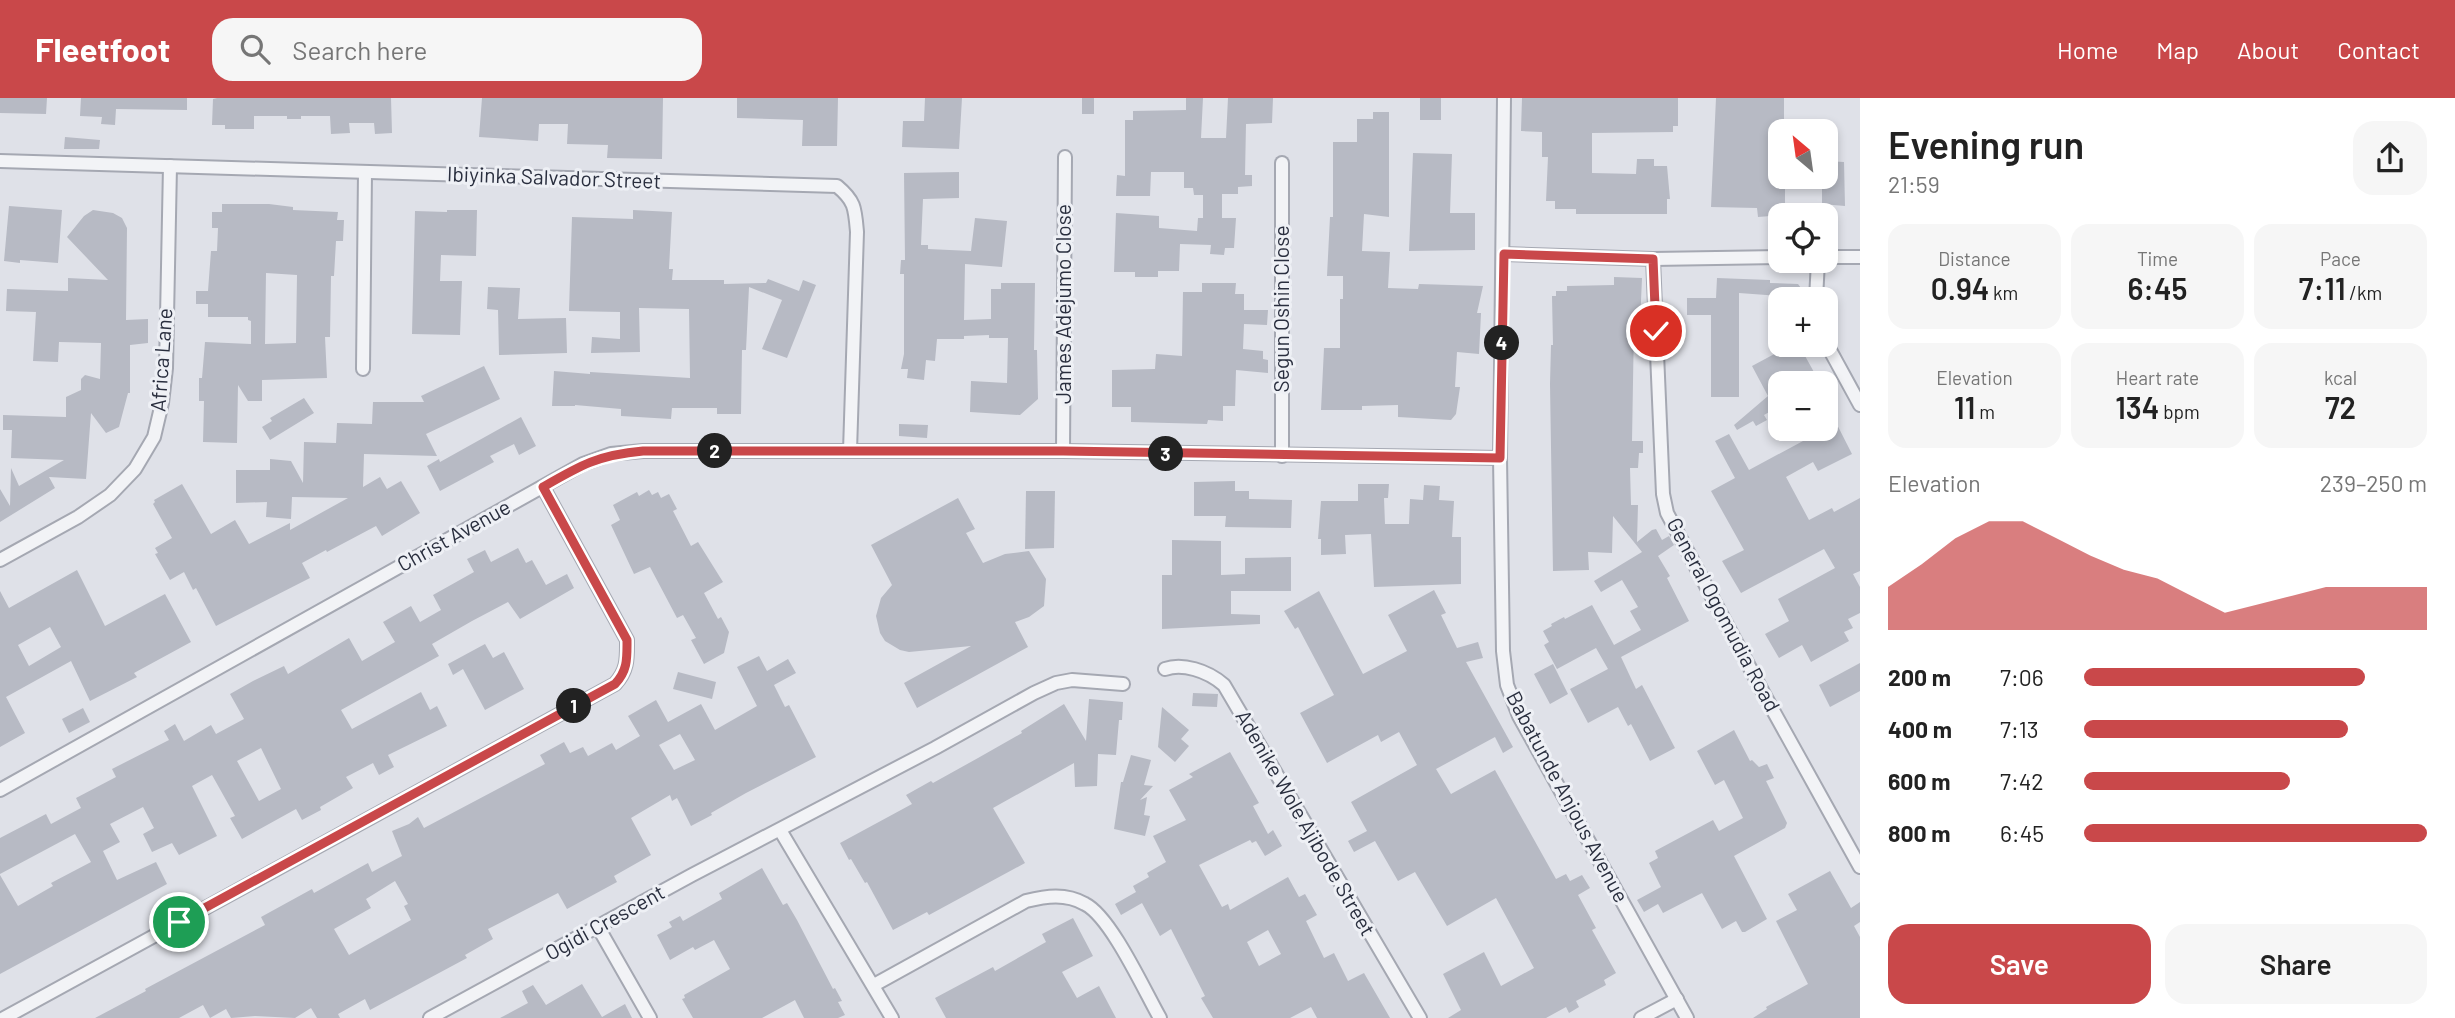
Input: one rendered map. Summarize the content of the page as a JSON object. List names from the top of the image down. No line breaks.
{"streets":{"street":["Ibiyinka Salvador Street","James Adejumo Close","Segun Oshin Close","Africa Lane","Christ Avenue","General Ogomudia Road","Babatunde Anjous Avenue","Adenike Wole Ajibode Street","Ogidi Crescent"]},"crossings":[["Ibiyinka Salvador Street","Africa Lane"],["Ibiyinka Salvador Street","Christ Avenue"],["James Adejumo Close","Christ Avenue"],["Segun Oshin Close","Christ Avenue"],["Christ Avenue","Babatunde Anjous Avenue"]],"north":"top left","page":{"header":"Fleetfoot","search":"Search here","nav":["Home","Map","About","Contact"],"heading":["Evening run","21:59"],"map_buttons":["+","−"],"stats":[["Distance","0.94 km"],["Time","6:45"],["Pace","7:11 /km"],["Elevation","11 m"],["Heart rate","134 bpm"],["kcal","72"]],"pins":["4","2","3","1"],"chart":["Elevation","239–250 m"],"list":[{"name":"200 m","note":"7:06"},{"name":"400 m","note":"7:13"},{"name":"600 m","note":"7:42"},{"name":"800 m","note":"6:45"}],"buttons":["Save","Share"]}}
